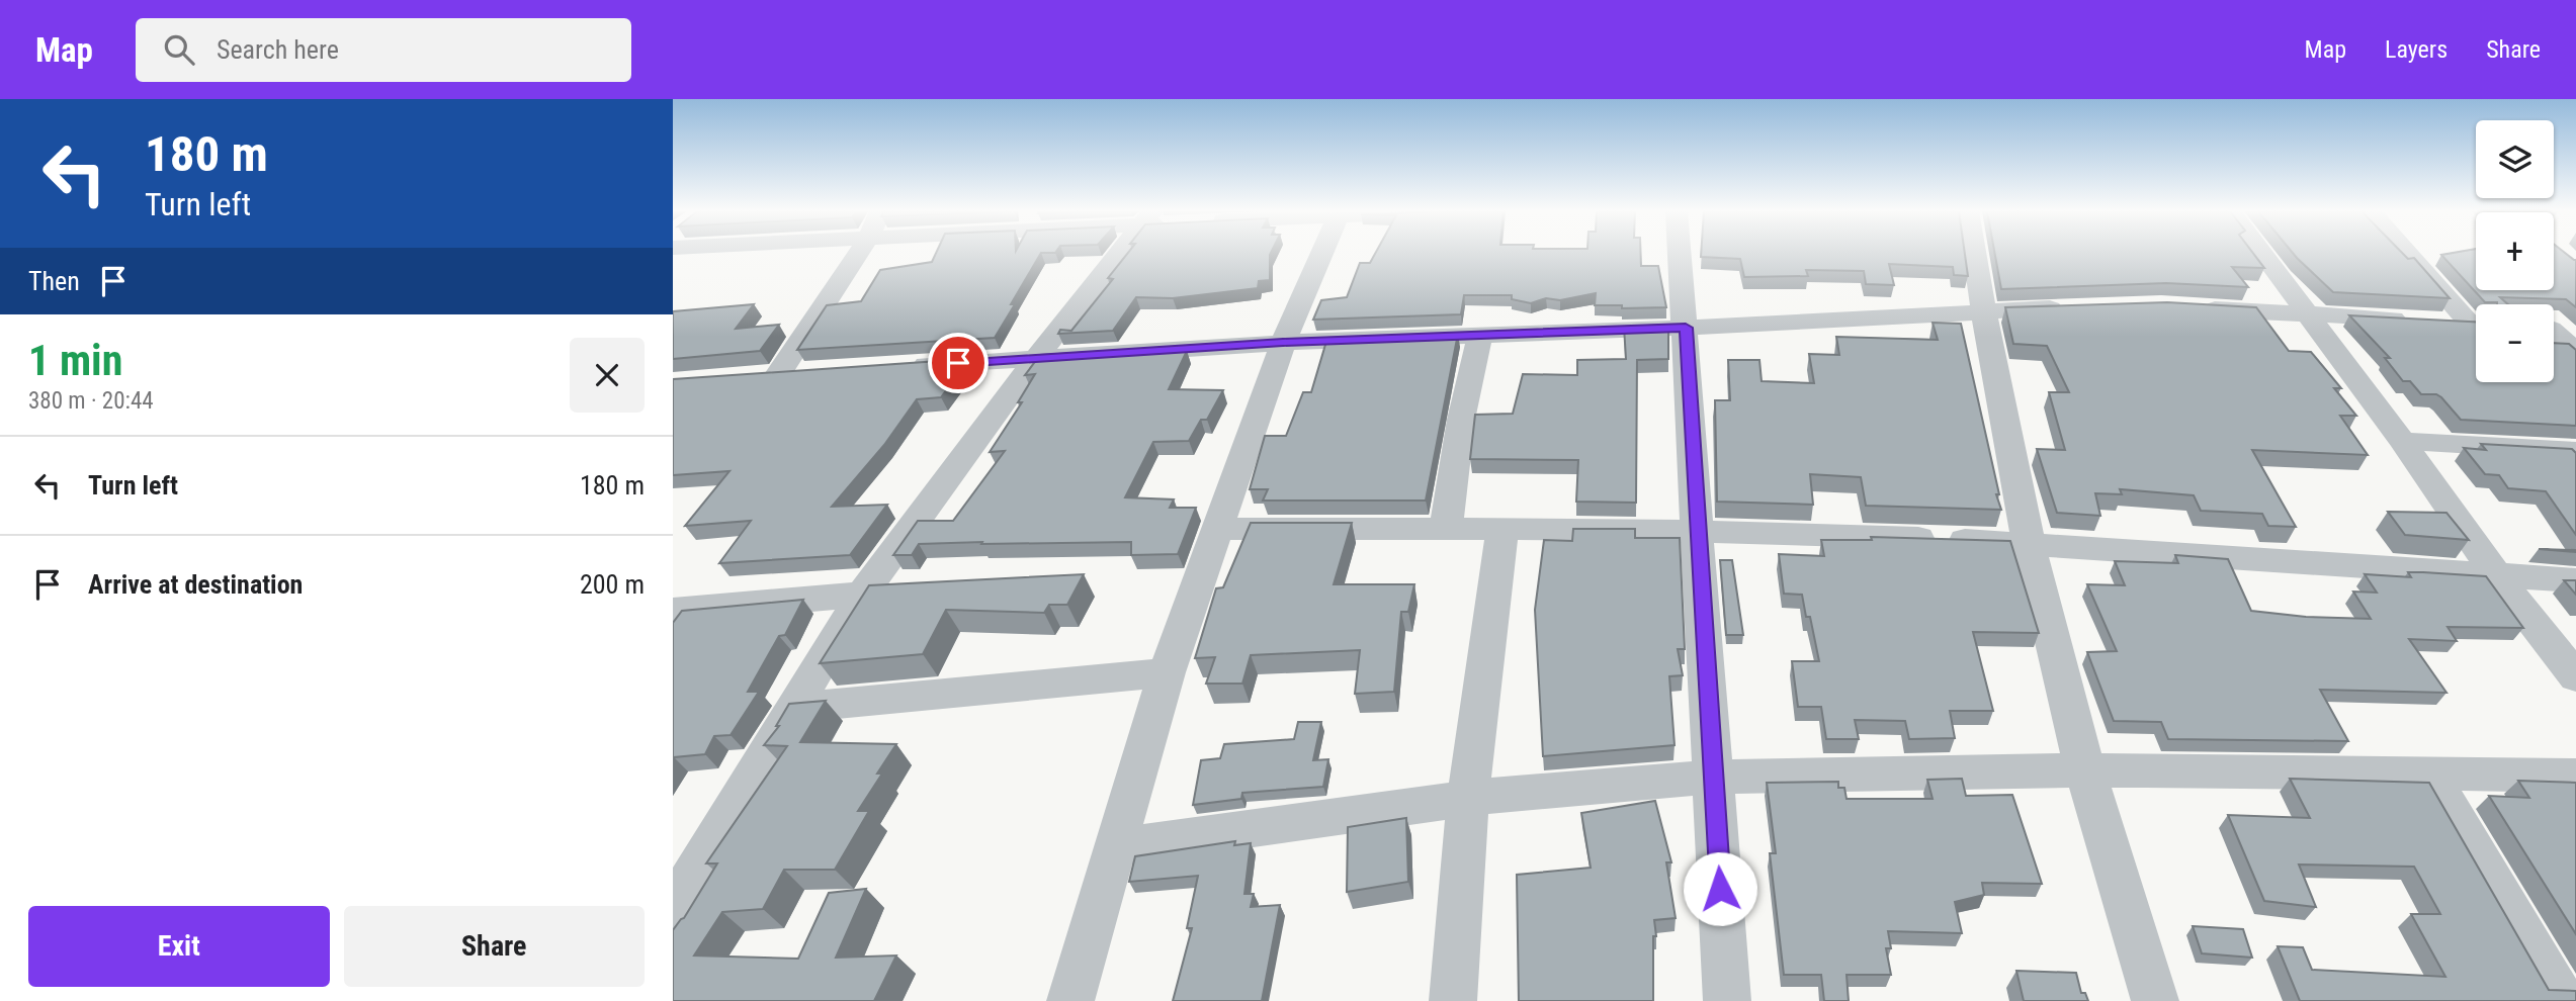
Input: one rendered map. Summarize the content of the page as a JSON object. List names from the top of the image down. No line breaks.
{"page":{"header":"Map","search":"Search here","nav":["Map","Layers","Share"],"turn":["180 m","Turn left"],"map_buttons":["+","−"],"then":"Then","heading":["1 min","380 m · 20:44"],"list":[{"name":"Turn left","value":"180 m"},{"name":"Arrive at destination","value":"200 m"}],"buttons":["Exit","Share"]}}
